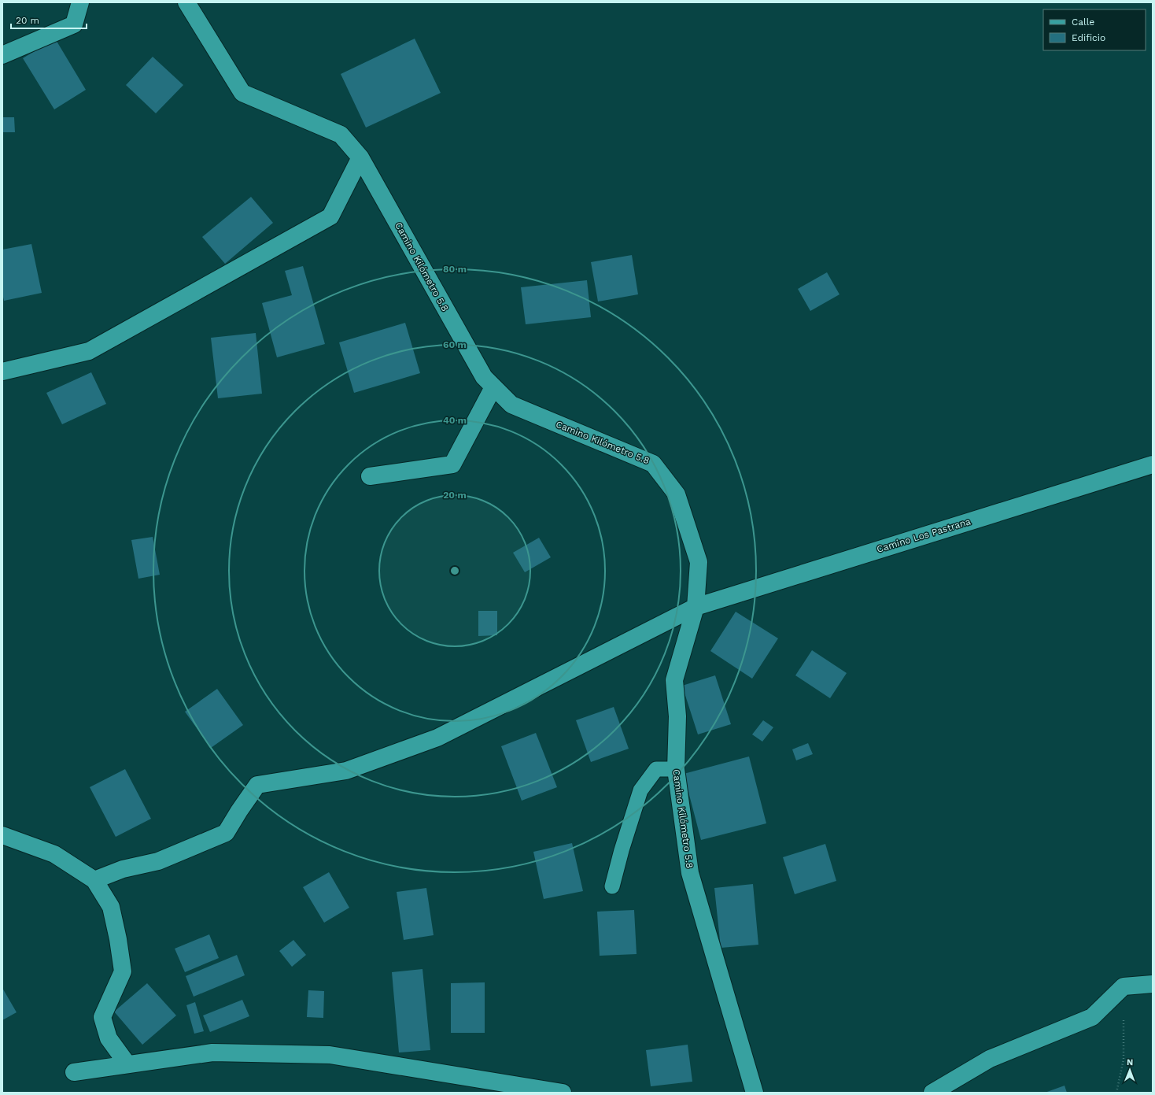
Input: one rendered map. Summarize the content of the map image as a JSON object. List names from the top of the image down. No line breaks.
{"streets":{"street":["Camino Kilómetro 5.8","Camino Los Pastrana"]},"crossings":[["Camino Kilómetro 5.8","Camino Los Pastrana"]],"legend":["Calle","Edificio"],"scale_bar":"20 m","north":"top","rings":["80 m","60 m","40 m","20 m"]}
